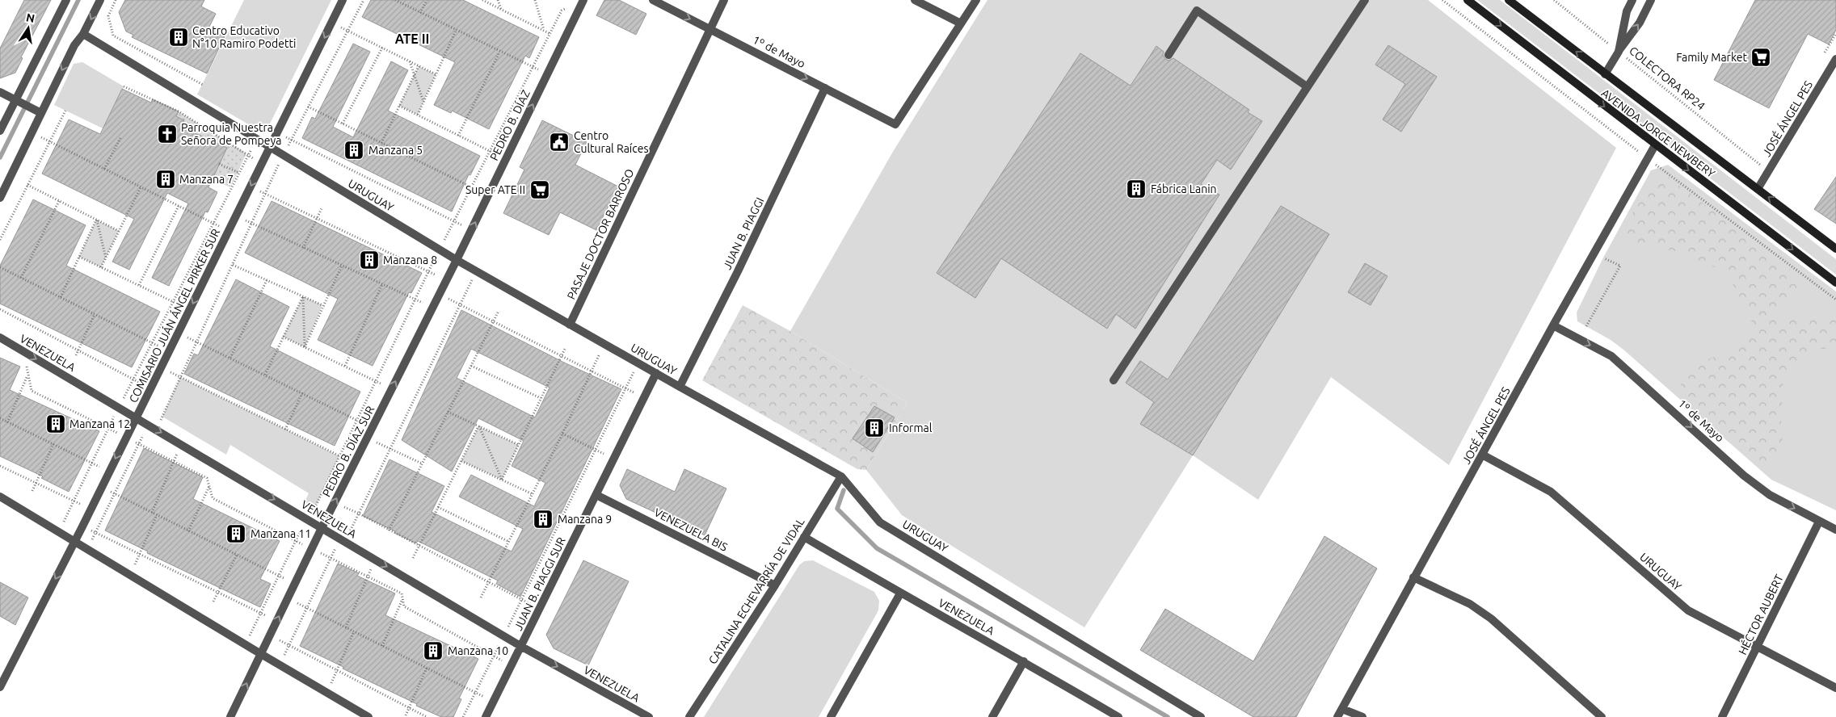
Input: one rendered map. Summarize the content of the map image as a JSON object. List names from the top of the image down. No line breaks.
{"streets":{"main road":["AVENIDA JORGE NEWBERY"],"street":["1º de Mayo","JOSÉ ÁNGEL PES","PEDRO B. DÍAZ","URUGUAY","JUAN B. PIAGGI","PASAJE DOCTOR BARROSO","COMISARIO JUÁN ÁNGEL PIRKER SUR","VENEZUELA","PEDRO B. DÍAZ SUR","VENEZUELA BIS","JUAN B. PIAGGI SUR","CATALINA ECHEVARRÍA DE VIDAL","HÉCTOR AUBERT"],"path":["COLECTORA RP24"]},"crossings":[["1º de Mayo","JOSÉ ÁNGEL PES"],["1º de Mayo","JUAN B. PIAGGI"],["1º de Mayo","PASAJE DOCTOR BARROSO"],["1º de Mayo","HÉCTOR AUBERT"],["COLECTORA RP24","JOSÉ ÁNGEL PES"],["JOSÉ ÁNGEL PES","AVENIDA JORGE NEWBERY"],["JOSÉ ÁNGEL PES","URUGUAY"],["PEDRO B. DÍAZ","URUGUAY"],["PEDRO B. DÍAZ","PEDRO B. DÍAZ SUR"],["URUGUAY","JUAN B. PIAGGI"],["URUGUAY","PASAJE DOCTOR BARROSO"],["URUGUAY","COMISARIO JUÁN ÁNGEL PIRKER SUR"],["URUGUAY","PEDRO B. DÍAZ SUR"],["URUGUAY","JUAN B. PIAGGI SUR"],["URUGUAY","CATALINA ECHEVARRÍA DE VIDAL"],["URUGUAY","HÉCTOR AUBERT"],["COMISARIO JUÁN ÁNGEL PIRKER SUR","VENEZUELA"],["VENEZUELA","PEDRO B. DÍAZ SUR"],["VENEZUELA","JUAN B. PIAGGI SUR"],["VENEZUELA","CATALINA ECHEVARRÍA DE VIDAL"],["VENEZUELA BIS","JUAN B. PIAGGI SUR"],["VENEZUELA BIS","CATALINA ECHEVARRÍA DE VIDAL"]],"one_way":["1º de Mayo","PEDRO B. DÍAZ","COMISARIO JUÁN ÁNGEL PIRKER SUR","VENEZUELA","PEDRO B. DÍAZ SUR"],"districts":["ATE II"],"places":{"building":["Centro Educativo N°10 Ramiro Podetti","Manzana 5","Manzana 7","Fábrica Lanin","Manzana 8","Manzana 12","Informal","Manzana 9","Manzana 11","Manzana 10"],"supermarket":["Family Market","Super ATE II"],"church":["Parroquia Nuestra Señora de Pompeya"],"public building":["Centro Cultural Raíces"]},"north":"top"}
